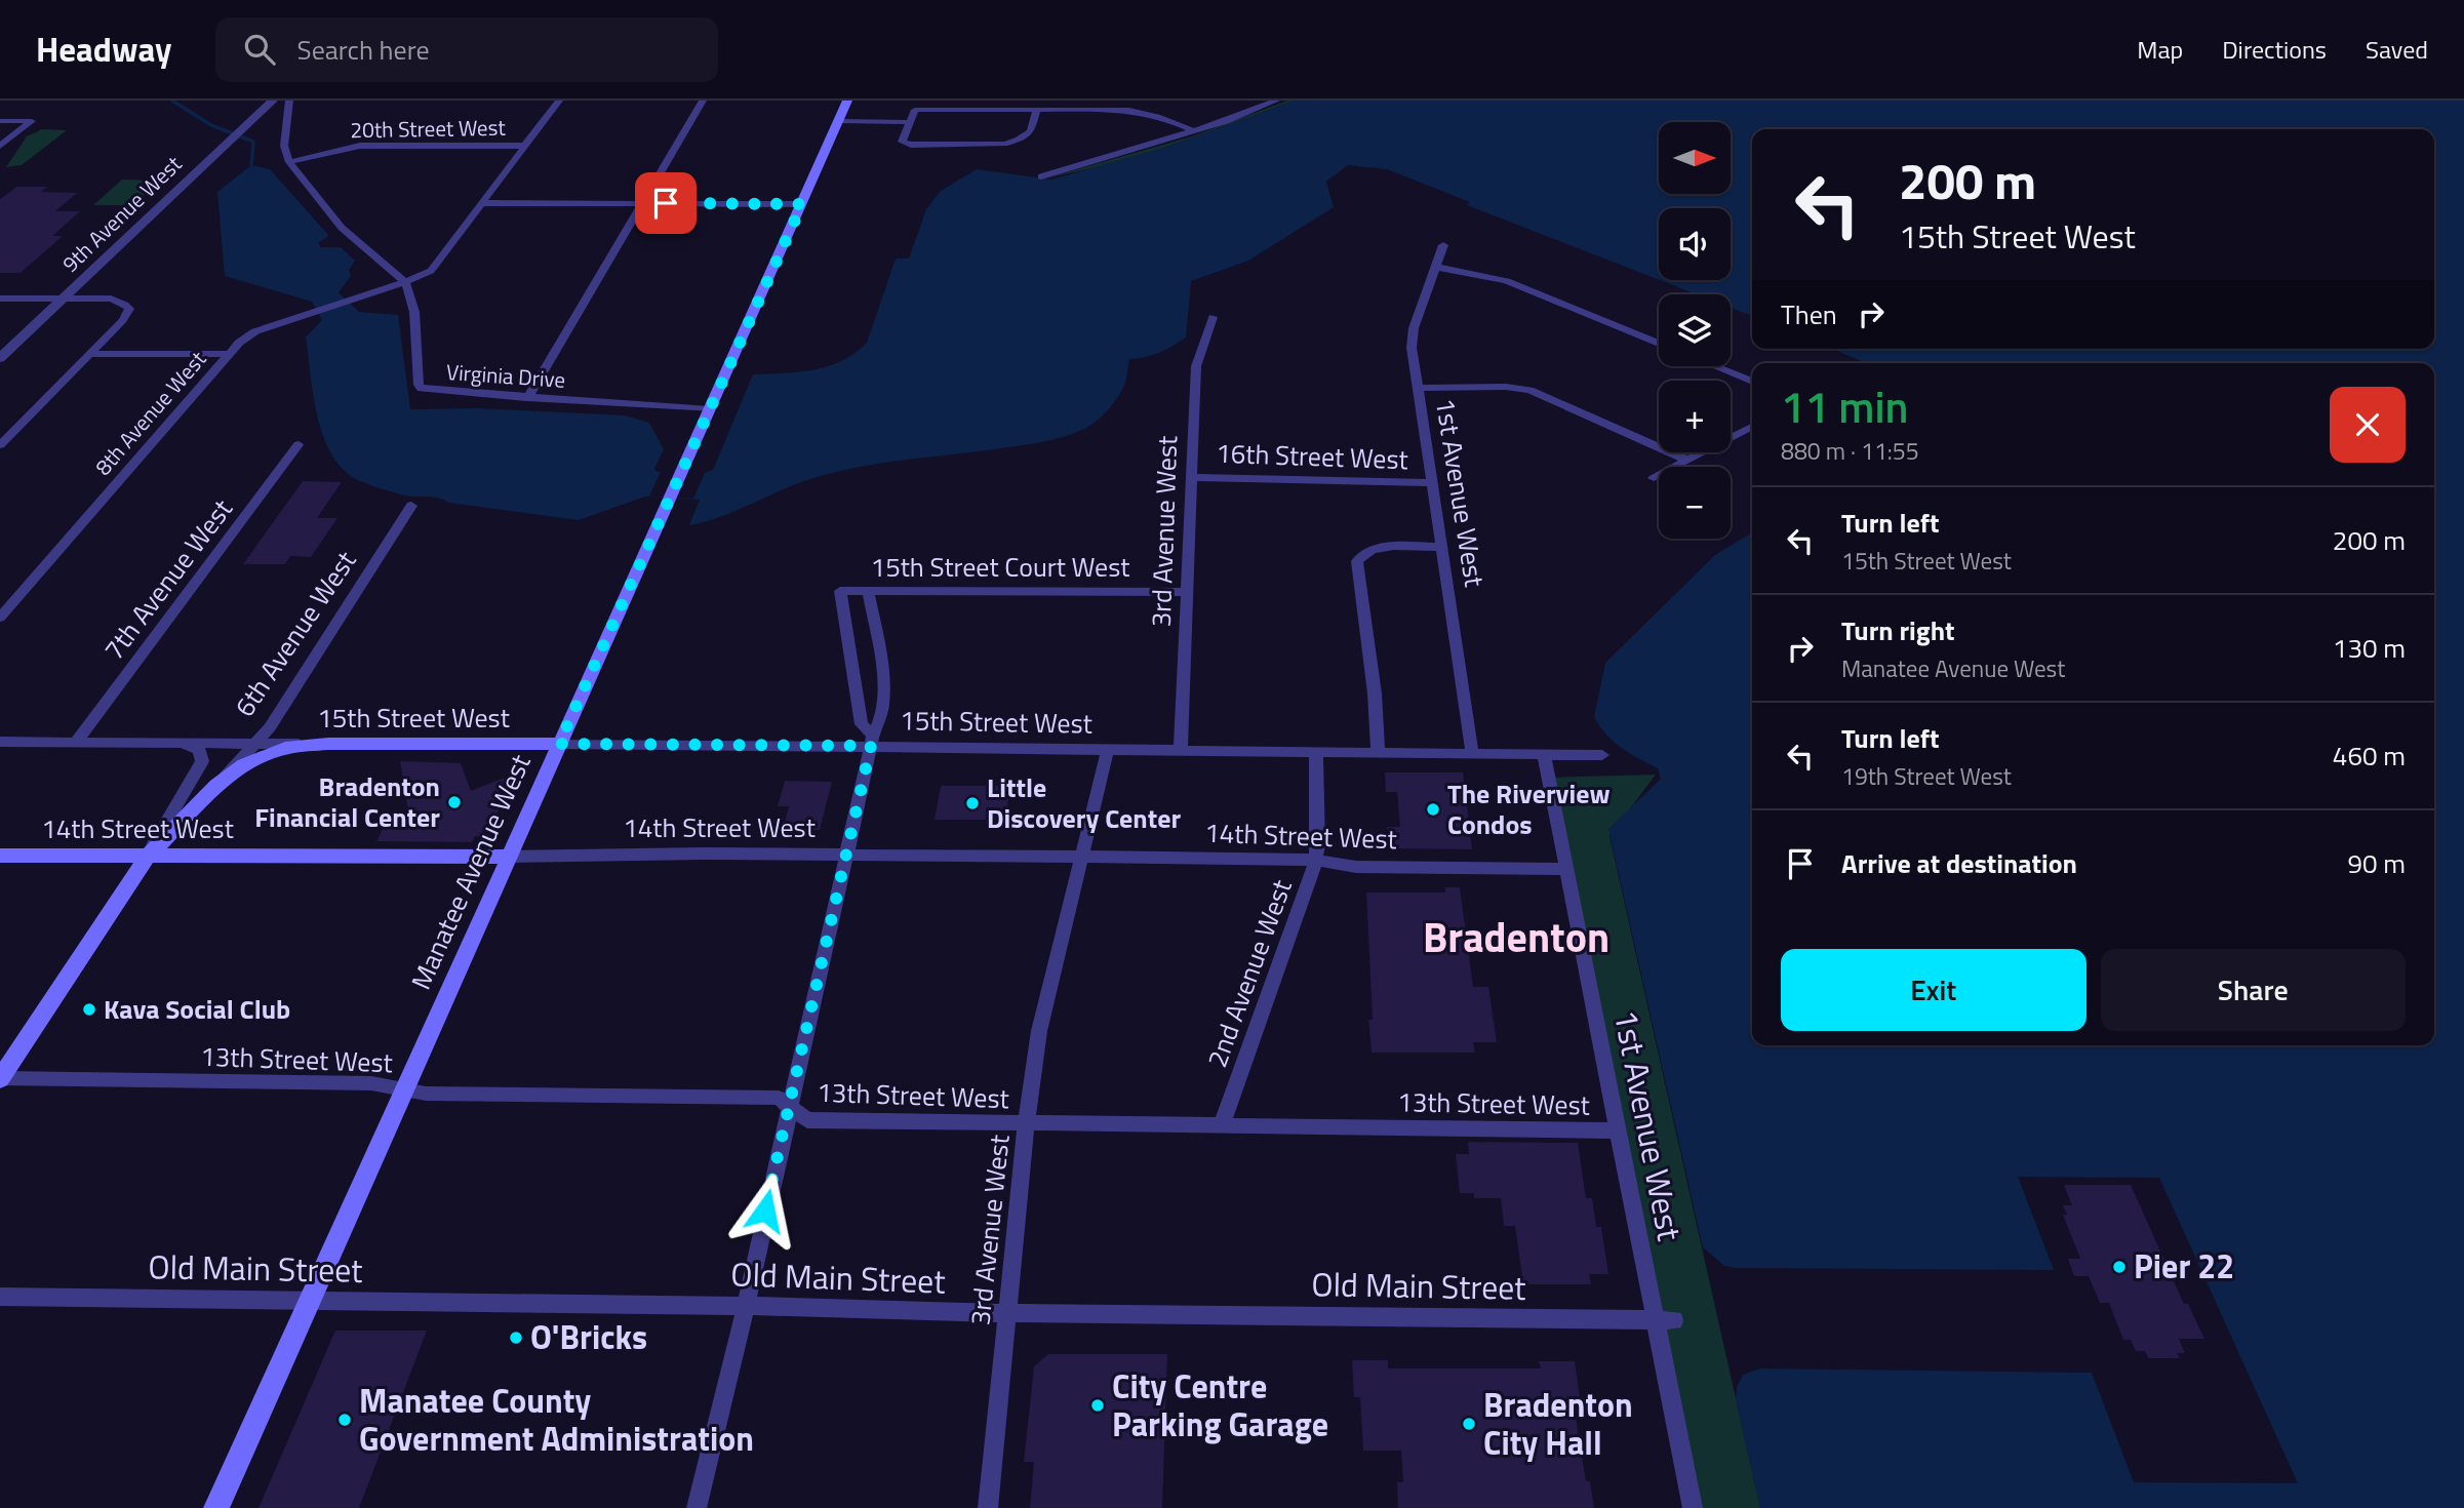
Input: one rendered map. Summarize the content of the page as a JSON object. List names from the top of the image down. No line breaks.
{"streets":{"main road":["6th Avenue West","15th Street West","14th Street West","Manatee Avenue West"],"street":["20th Street West","9th Avenue West","Virginia Drive","8th Avenue West","16th Street West","1st Avenue West","3rd Avenue West","15th Street Court West","7th Avenue West","2nd Avenue West","13th Street West","Old Main Street"]},"crossings":[["Virginia Drive","8th Avenue West"],["Virginia Drive","Manatee Avenue West"],["16th Street West","1st Avenue West"],["16th Street West","3rd Avenue West"],["1st Avenue West","15th Street West"],["1st Avenue West","14th Street West"],["1st Avenue West","13th Street West"],["1st Avenue West","Old Main Street"],["3rd Avenue West","15th Street Court West"],["3rd Avenue West","15th Street West"],["3rd Avenue West","14th Street West"],["3rd Avenue West","13th Street West"],["3rd Avenue West","Old Main Street"],["7th Avenue West","15th Street West"],["6th Avenue West","15th Street West"],["6th Avenue West","14th Street West"],["6th Avenue West","13th Street West"],["15th Street West","Manatee Avenue West"],["15th Street West","2nd Avenue West"],["14th Street West","Manatee Avenue West"],["14th Street West","2nd Avenue West"],["Manatee Avenue West","13th Street West"],["Manatee Avenue West","Old Main Street"],["2nd Avenue West","13th Street West"]],"districts":["Bradenton"],"places":["Bradenton Financial Center","Little Discovery Center","The Riverview Condos","Kava Social Club","Pier 22","O'Bricks","City Centre Parking Garage","Manatee County Government Administration","Bradenton City Hall"],"north":"right","page":{"header":"Headway","search":"Search here","nav":["Map","Directions","Saved"],"map_buttons":["+","−"],"turn":["200 m","15th Street West"],"then":"Then","heading":["11 min","880 m · 11:55"],"list":[{"name":"Turn left","note":"15th Street West","value":"200 m"},{"name":"Turn right","note":"Manatee Avenue West","value":"130 m"},{"name":"Turn left","note":"19th Street West","value":"460 m"},{"name":"Arrive at destination","value":"90 m"}],"buttons":["Exit","Share"]}}
